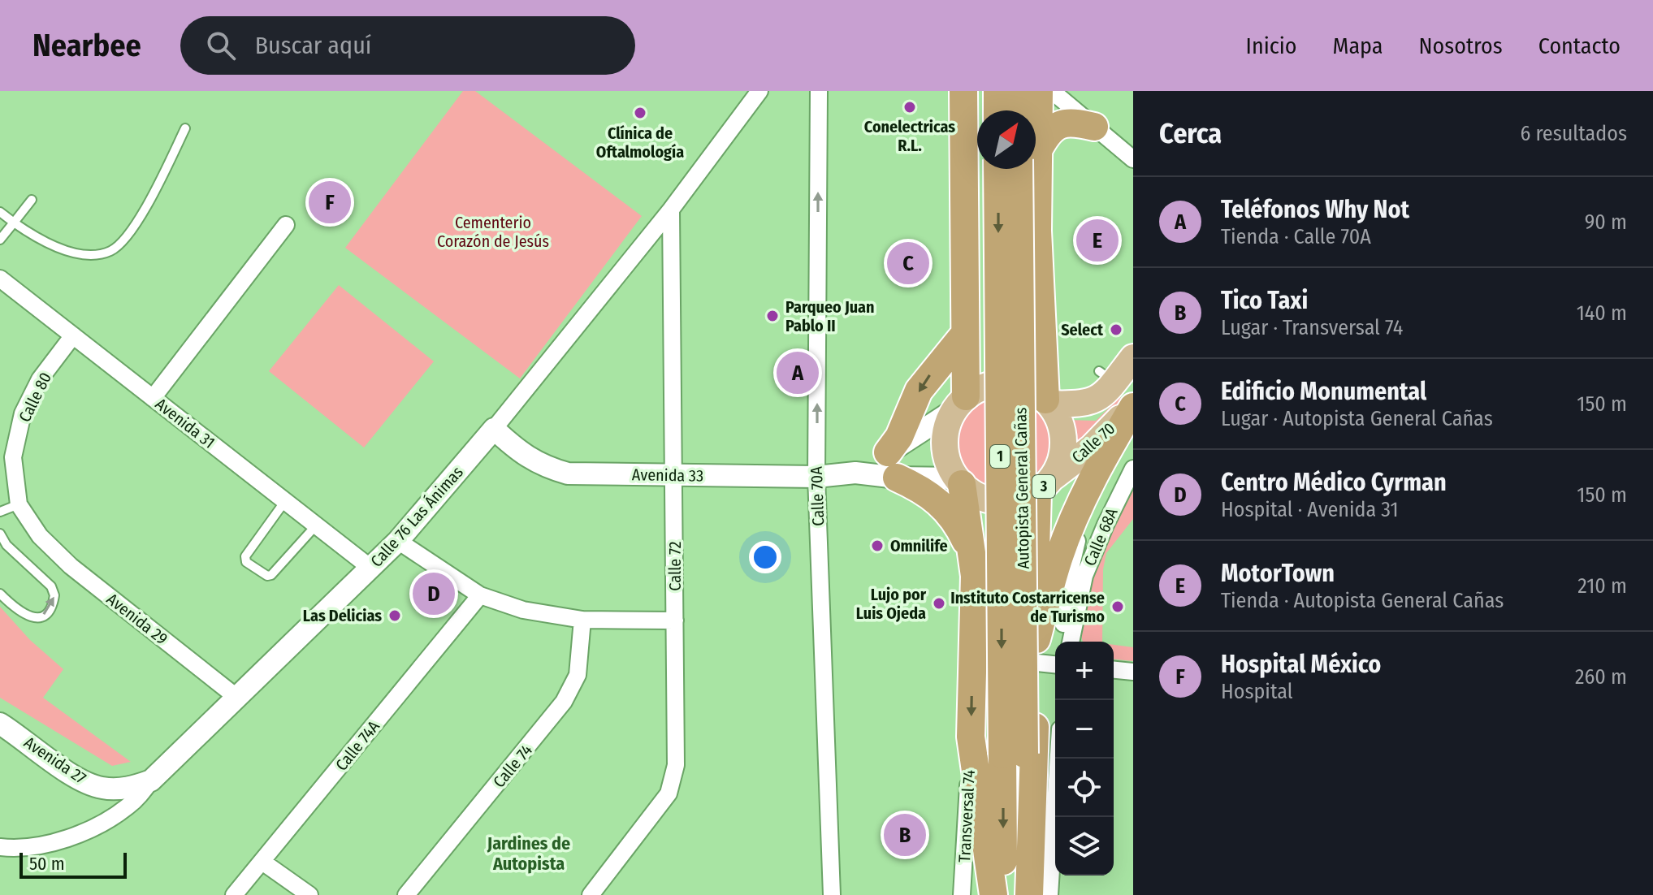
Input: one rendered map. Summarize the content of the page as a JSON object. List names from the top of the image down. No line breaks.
{"streets":{"highway":["1","Autopista General Cañas"],"main road":["Calle 70","3"],"street":["Calle 80","Avenida 31","Avenida 33","Calle 70A","Calle 76 Las Ánimas","Calle 68A","Calle 72","Avenida 29","Calle 74A","Avenida 27","Calle 74","Transversal 74"]},"crossings":[["Calle 80","Avenida 31"],["Calle 80","Avenida 29"],["Avenida 31","Calle 76 Las Ánimas"],["Calle 70","Avenida 33"],["Calle 70","3"],["Avenida 33","3"],["Avenida 33","Calle 70A"],["Avenida 33","Calle 76 Las Ánimas"],["Avenida 33","Calle 72"],["Calle 76 Las Ánimas","Calle 72"],["Calle 76 Las Ánimas","Avenida 29"],["Calle 76 Las Ánimas","Avenida 27"]],"one_way":["Calle 70A"],"districts":["Jardines de Autopista"],"parks":["Cementerio Corazón de Jesús"],"places":["Conelectricas R.L.","Clínica de Oftalmología","Parqueo Juan Pablo II","Select","Omnilife","Lujo por Luis Ojeda","Instituto Costarricense de Turismo","Las Delicias"],"scale_bar":"50 m","north":"top right","page":{"header":"Nearbee","search":"Buscar aquí","nav":["Inicio","Mapa","Nosotros","Contacto"],"heading":["Cerca","6 resultados"],"list":[{"mark":"A","name":"Teléfonos Why Not","note":"Tienda · Calle 70A","value":"90 m"},{"mark":"B","name":"Tico Taxi","note":"Lugar · Transversal 74","value":"140 m"},{"mark":"C","name":"Edificio Monumental","note":"Lugar · Autopista General Cañas","value":"150 m"},{"mark":"D","name":"Centro Médico Cyrman","note":"Hospital · Avenida 31","value":"150 m"},{"mark":"E","name":"MotorTown","note":"Tienda · Autopista General Cañas","value":"210 m"},{"mark":"F","name":"Hospital México","note":"Hospital","value":"260 m"}],"pins":["F","E","C","A","D","B"],"map_buttons":["+","−"],"scale":"50 m"}}
